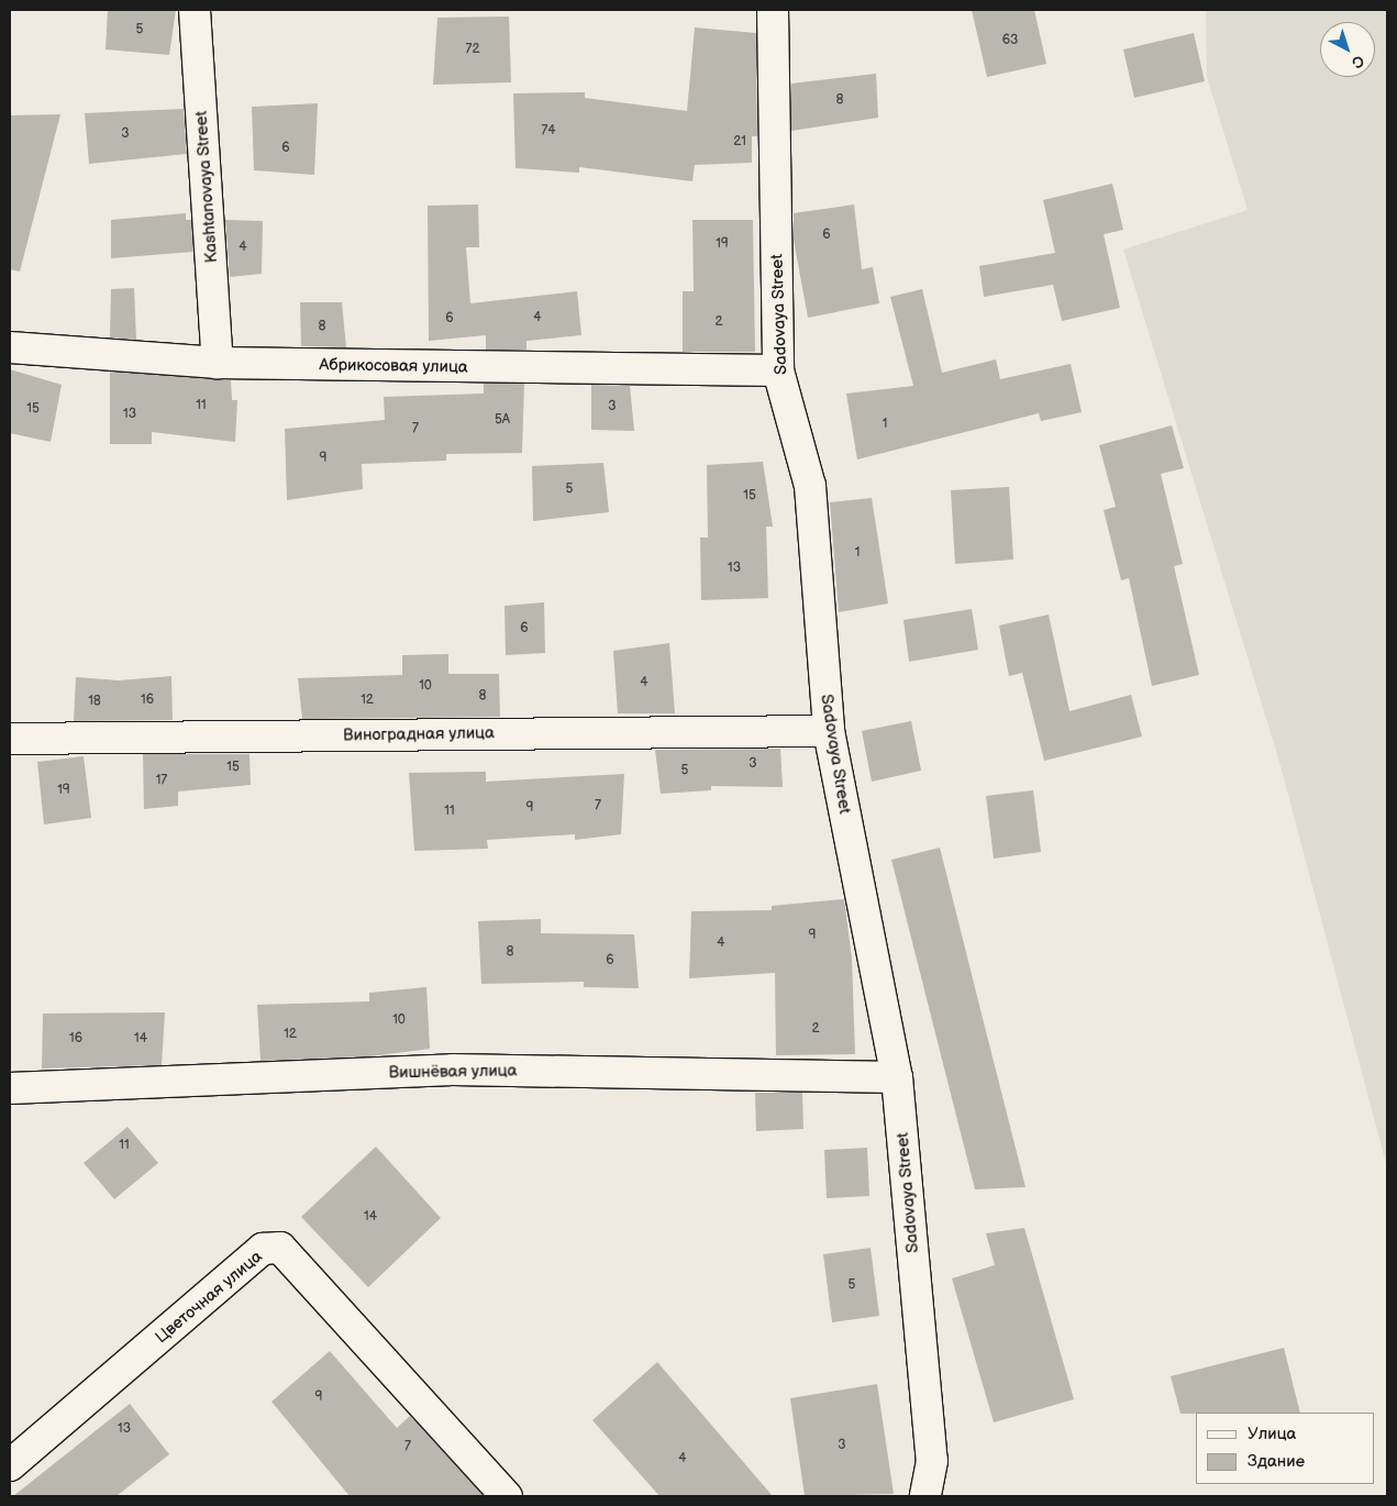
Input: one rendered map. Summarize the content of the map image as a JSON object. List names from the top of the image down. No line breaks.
{"streets":{"street":["Kashtanovaya Street","Sadovaya Street","Абрикосовая улица","Виноградная улица","Вишнёвая улица","Цветочная улица"]},"crossings":[["Kashtanovaya Street","Абрикосовая улица"],["Sadovaya Street","Абрикосовая улица"],["Sadovaya Street","Виноградная улица"],["Sadovaya Street","Вишнёвая улица"]],"house_numbers":["5","63","72","8","74","3","21","6","6","19","4","4","6","2","8","11","3","15","13","5А","1","7","9","5","15","1","13","6","4","10","8","16","12","18","3","15","5","17","19","7","9","11","9","4","8","6","10","2","12","16","14","11","14","5","9","13","3","7","4"],"legend":["Улица","Здание"],"north":"bottom right"}
